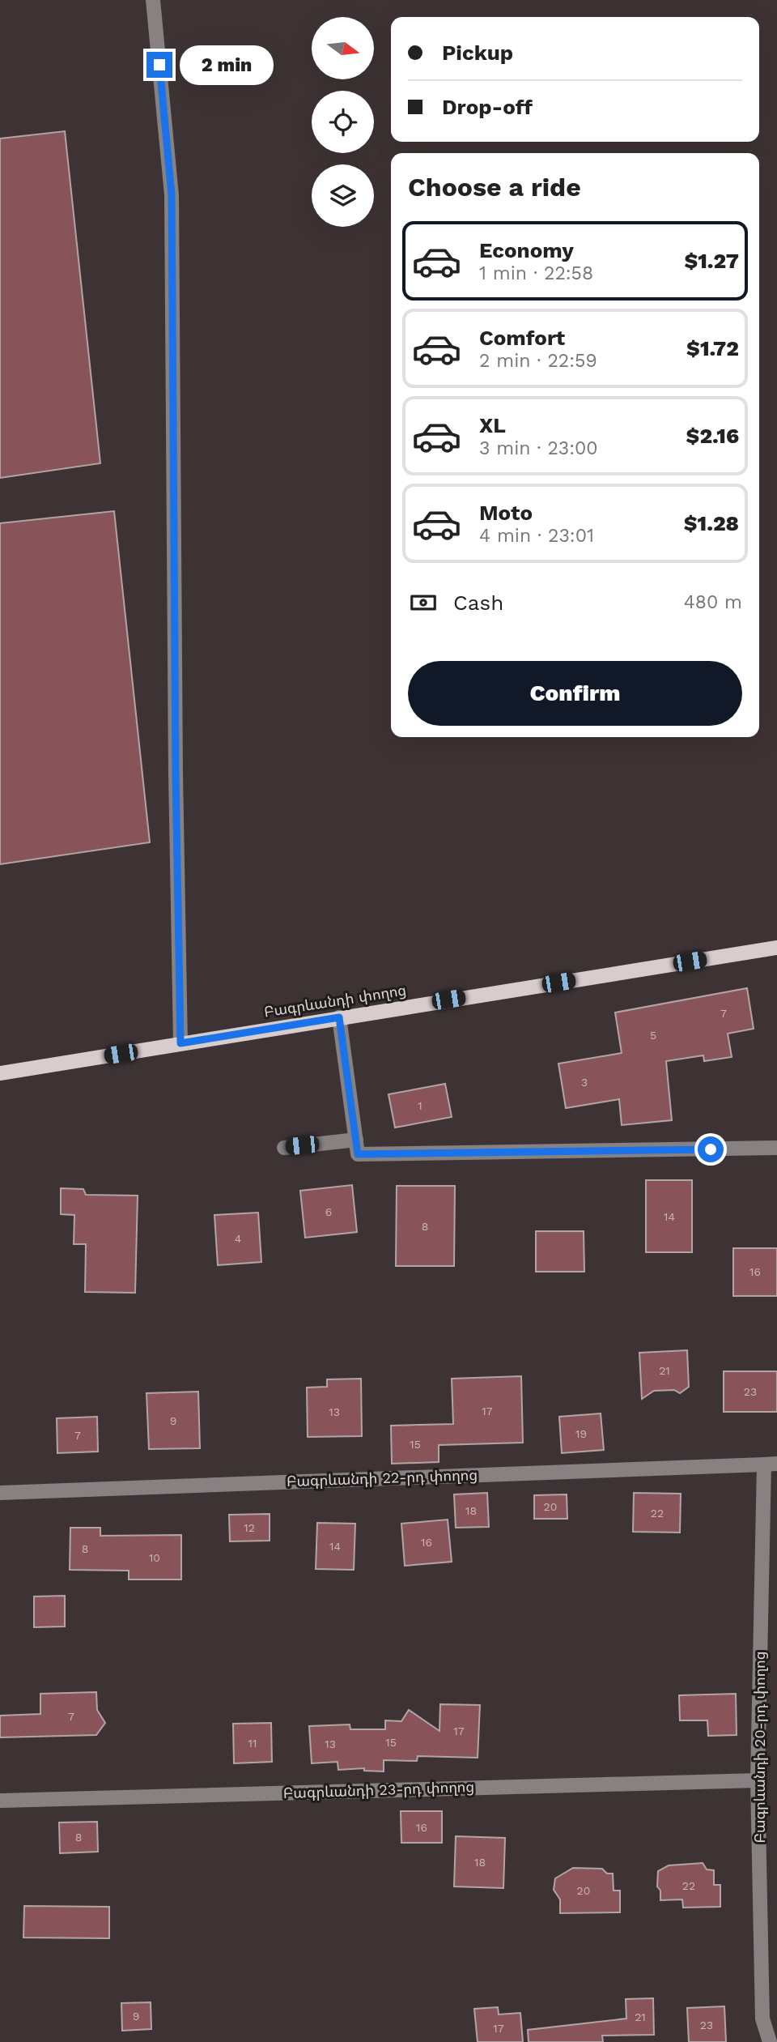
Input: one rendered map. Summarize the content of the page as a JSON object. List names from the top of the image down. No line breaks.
{"streets":{"main road":["Բագրևանդի փողոց"],"street":["Բագրևանդի 22-րդ փողոց","Բագրևանդի 20-րդ փողոց","Բագրևանդի 23-րդ փողոց"]},"crossings":[["Բագրևանդի 22-րդ փողոց","Բագրևանդի 20-րդ փողոց"],["Բագրևանդի 20-րդ փողոց","Բագրևանդի 23-րդ փողոց"]],"house_numbers":["7","5","3","1","6","14","8","4","16","21","23","17","13","9","19","7","15","20","18","22","12","16","14","8","10","7","17","15","11","13","16","8","18","22","20","9","21","23","17"],"north":"right","page":{"banner":["Pickup","Drop-off"],"bubble":"2 min","heading":"Choose a ride","list":[{"name":"Economy","note":"1 min · 22:58","value":"$1.27"},{"name":"Comfort","note":"2 min · 22:59","value":"$1.72"},{"name":"XL","note":"3 min · 23:00","value":"$2.16"},{"name":"Moto","note":"4 min · 23:01","value":"$1.28"}],"pay":["Cash","480 m"],"buttons":"Confirm"}}
